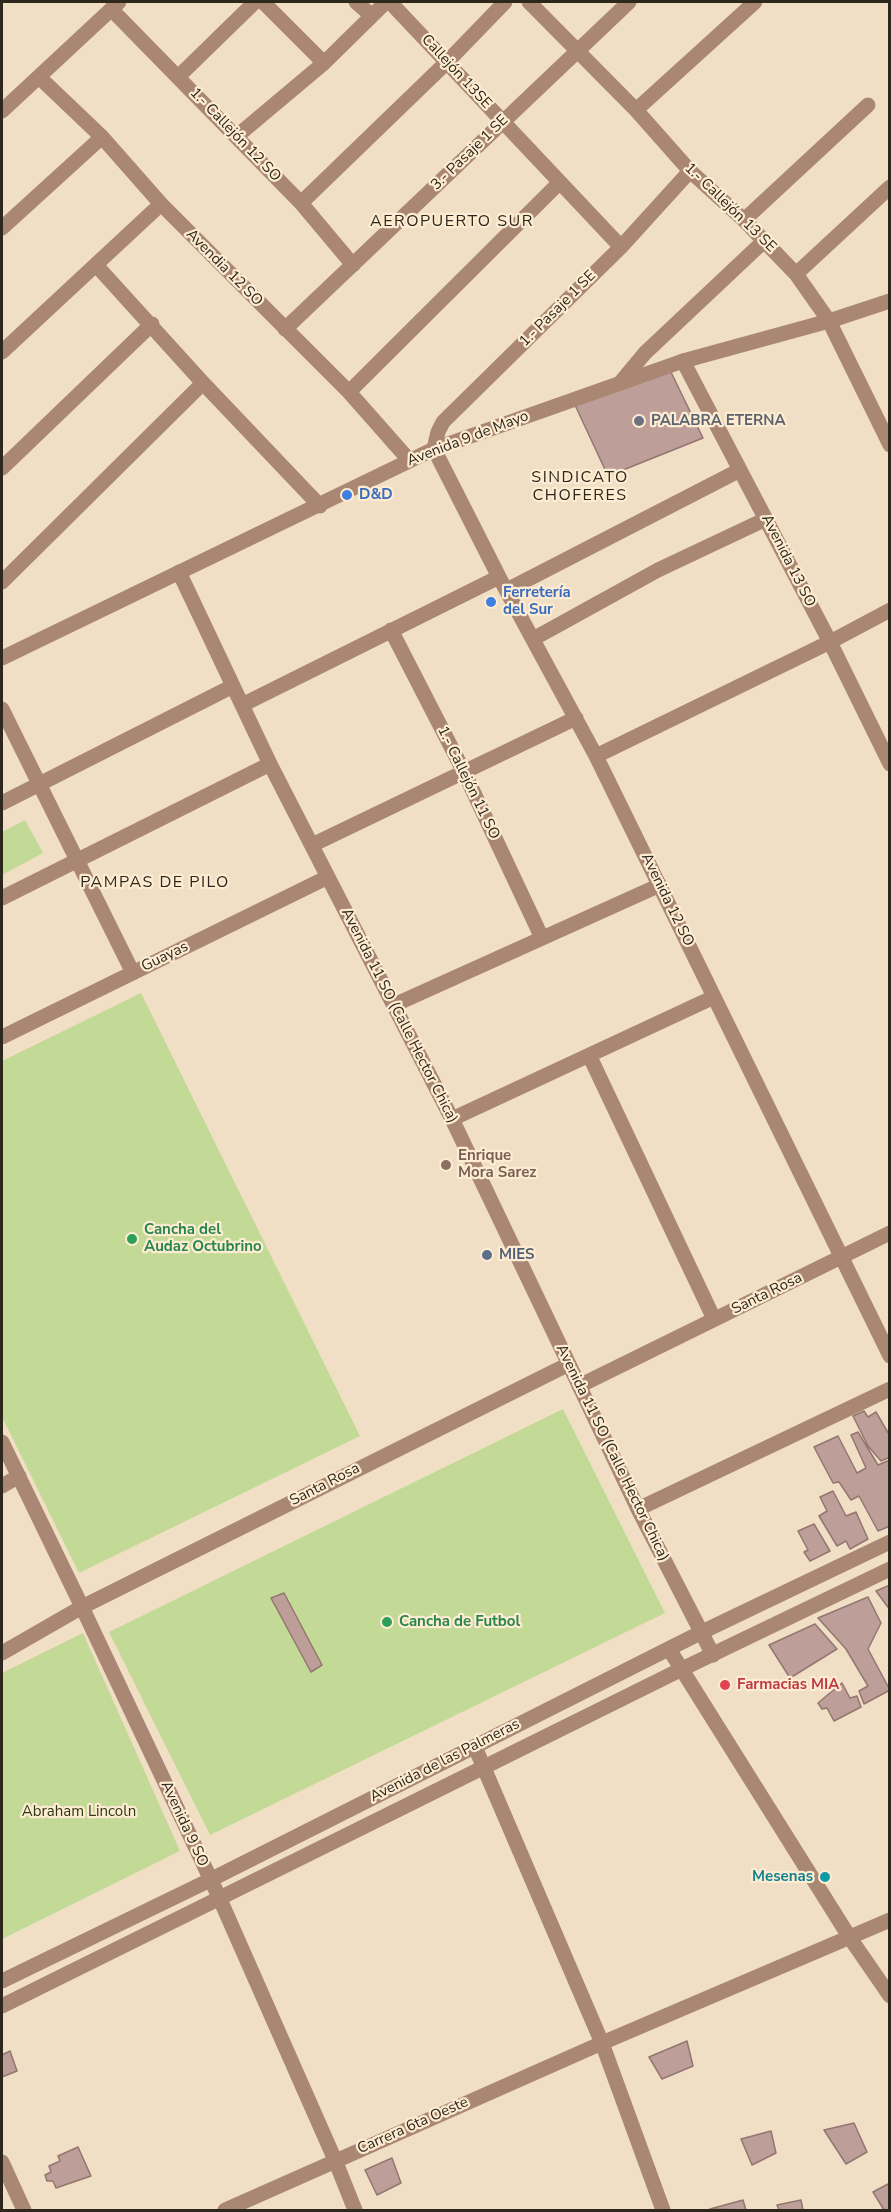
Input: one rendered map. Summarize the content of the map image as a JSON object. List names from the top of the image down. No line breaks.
{"streets":{"street":["Callejón 13SE","1.- Callejón 12 SO","3.- Pasaje 1 SE","1.- Callejón 13 SE","Avendia 12 SO","1.- Pasaje 1 SE","Avenida 9 de Mayo","Avenida 13 SO","1.- Callejón 11 SO","Avenida 12 SO","Guayas","Avenida 11 SO (Calle Hector Chica)","Santa Rosa","Avenida de las Palmeras","Avenida 9 SO","Carrera 6ta Oeste"]},"crossings":[["Callejón 13SE","3.- Pasaje 1 SE"],["Callejón 13SE","1.- Pasaje 1 SE"],["1.- Callejón 12 SO","3.- Pasaje 1 SE"],["3.- Pasaje 1 SE","1.- Callejón 13 SE"],["3.- Pasaje 1 SE","Avendia 12 SO"],["1.- Callejón 13 SE","1.- Pasaje 1 SE"],["1.- Callejón 13 SE","Avenida 9 de Mayo"],["Avendia 12 SO","Avenida 9 de Mayo"],["1.- Pasaje 1 SE","Avenida 9 de Mayo"],["1.- Pasaje 1 SE","Avenida 12 SO"],["Avenida 9 de Mayo","Avenida 13 SO"],["Avenida 9 de Mayo","Avenida 12 SO"],["Avenida 9 de Mayo","Avenida 11 SO (Calle Hector Chica)"],["Avenida 12 SO","Santa Rosa"],["Guayas","Avenida 11 SO (Calle Hector Chica)"],["Avenida 11 SO (Calle Hector Chica)","Santa Rosa"],["Avenida 11 SO (Calle Hector Chica)","Avenida de las Palmeras"],["Santa Rosa","Avenida 9 SO"],["Avenida de las Palmeras","Avenida 9 SO"],["Avenida 9 SO","Carrera 6ta Oeste"]],"districts":["AEROPUERTO SUR","SINDICATO CHOFERES","PAMPAS DE PILO"],"parks":["Abraham Lincoln"],"places":["PALABRA ETERNA","D&D","Ferretería del Sur","Enrique Mora Sarez","Cancha del Audaz Octubrino","MIES","Cancha de Futbol","Farmacias MIA","Mesenas"]}
